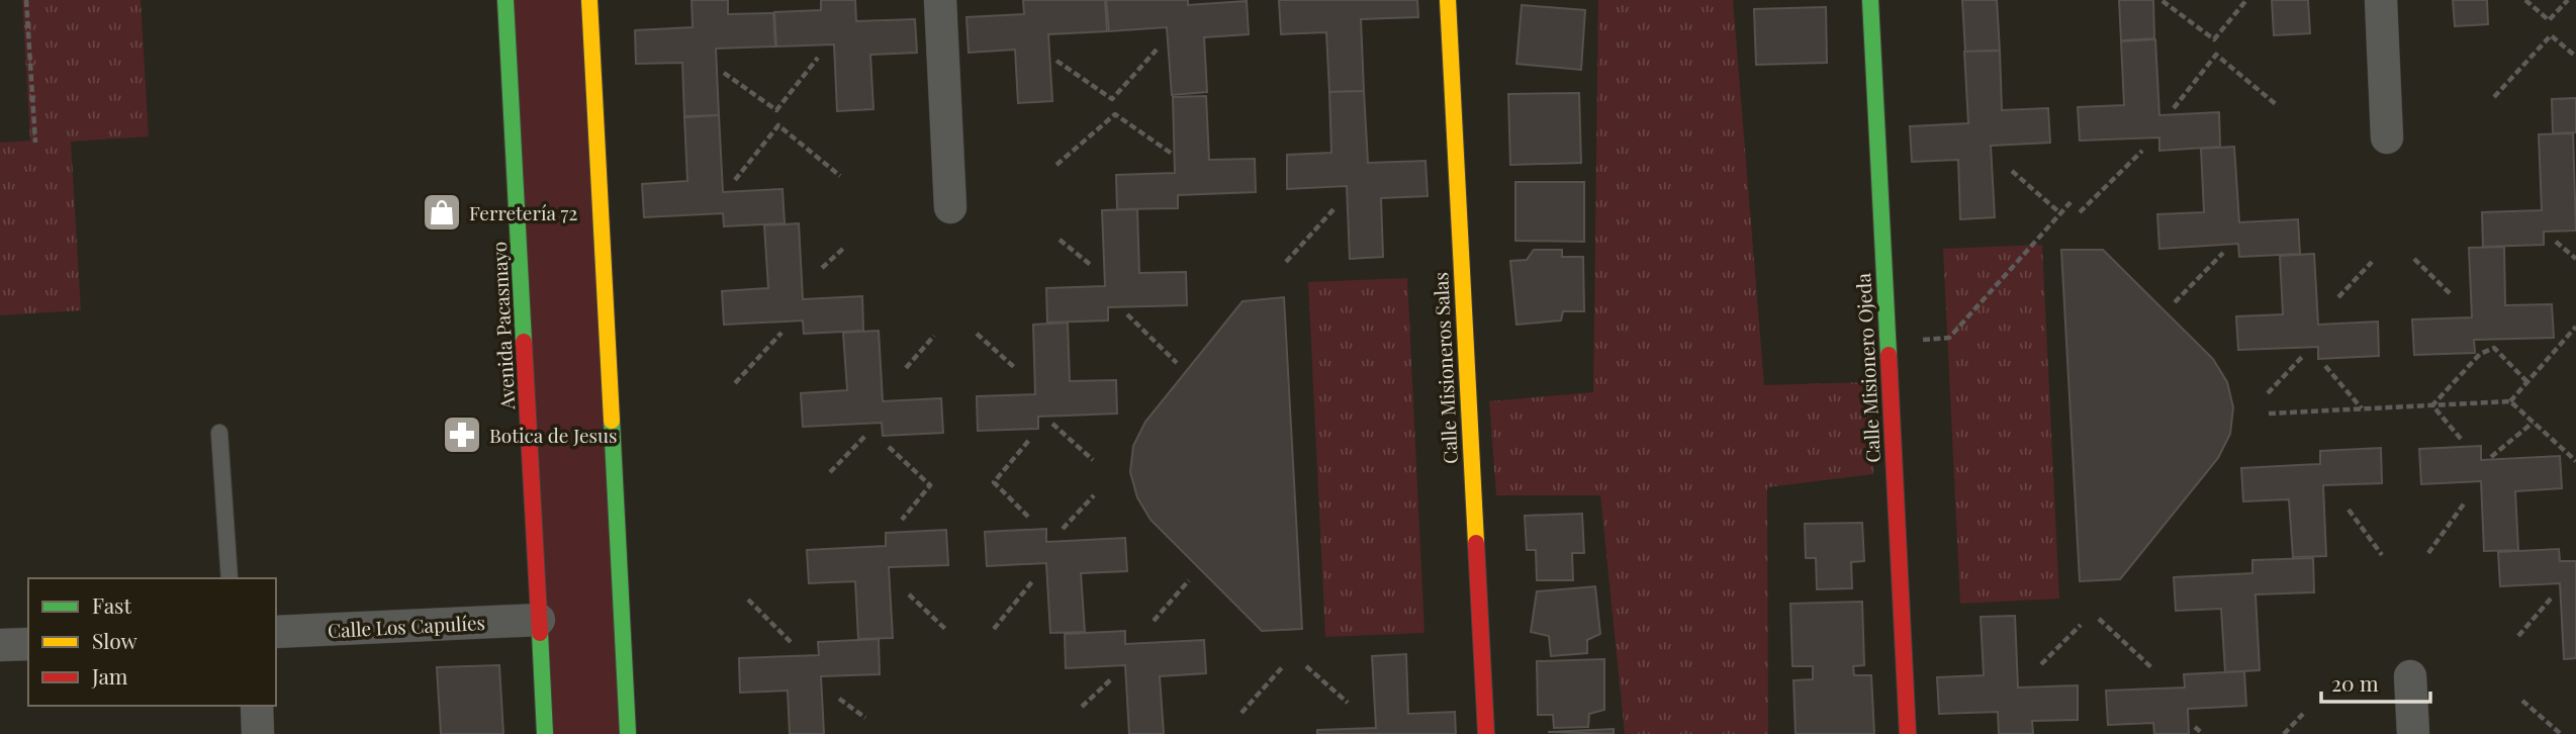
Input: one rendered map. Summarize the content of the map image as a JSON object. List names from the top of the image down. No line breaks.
{"streets":{"main road":["Avenida Pacasmayo","Calle Misioneros Salas","Calle Misionero Ojeda"],"street":["Calle Los Capulíes"]},"crossings":[["Avenida Pacasmayo","Calle Los Capulíes"]],"places":{"shop":["Ferretería 72"],"pharmacy":["Botica de Jesus"]},"legend":["Fast","Slow","Jam"],"scale_bar":"20 m"}
